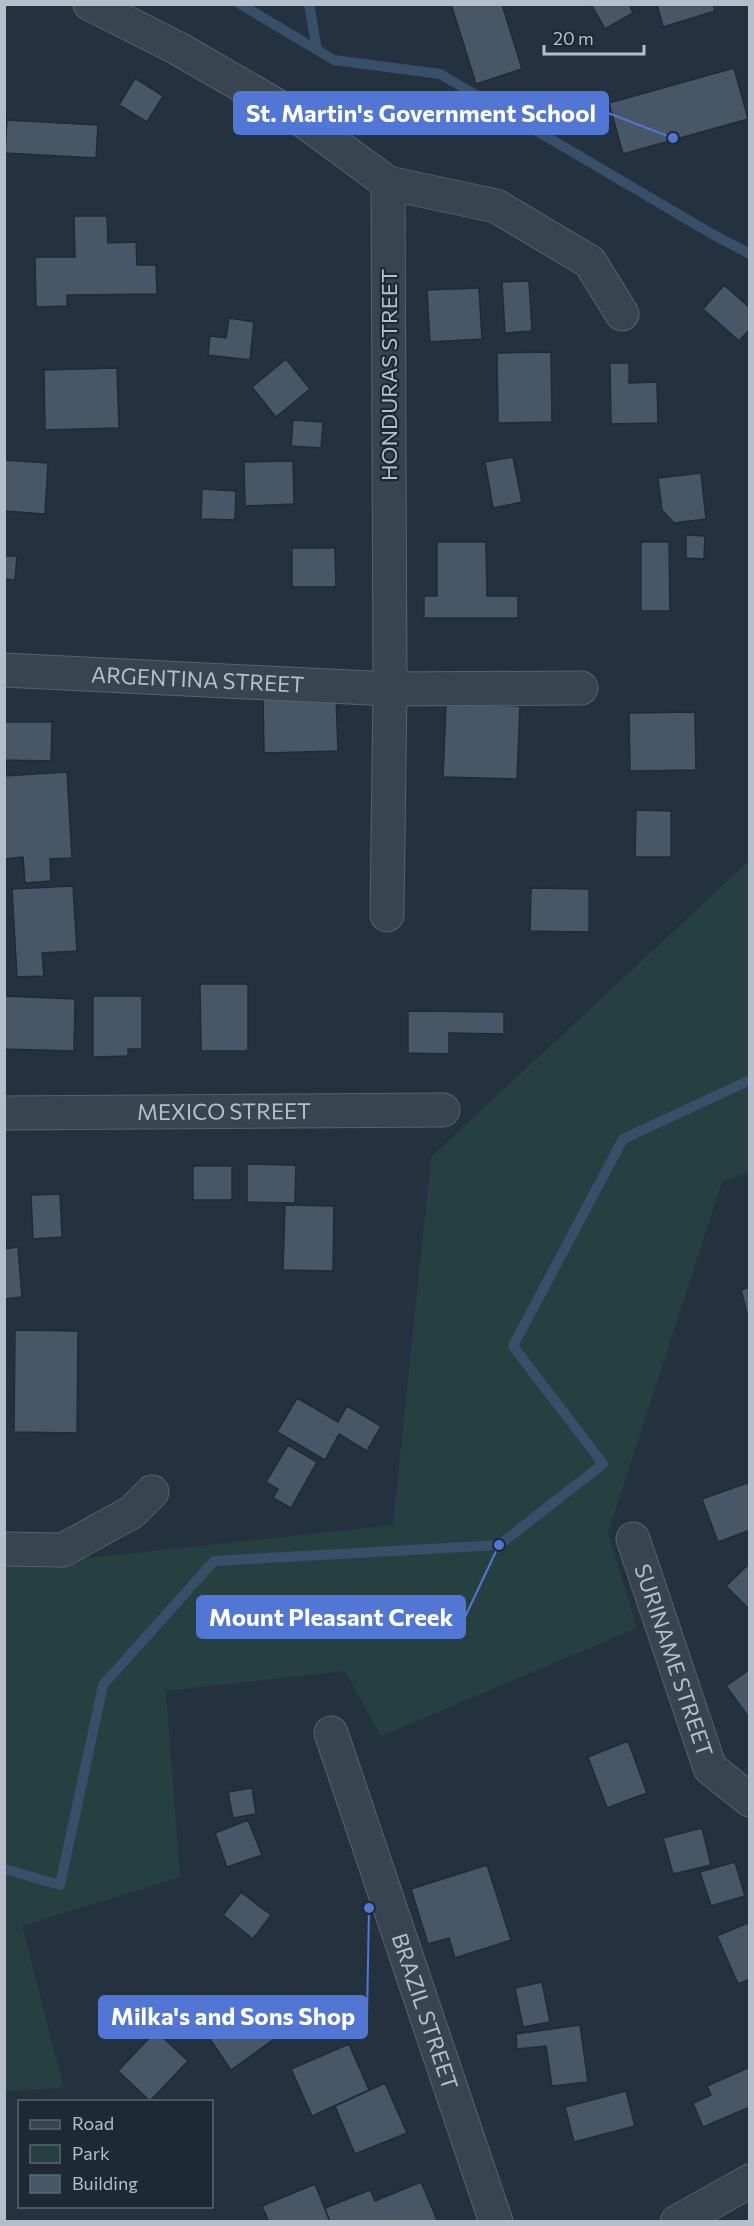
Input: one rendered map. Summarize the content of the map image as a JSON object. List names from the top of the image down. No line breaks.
{"streets":{"street":["HONDURAS STREET","ARGENTINA STREET","MEXICO STREET","SURINAME STREET","BRAZIL STREET"]},"crossings":[["HONDURAS STREET","ARGENTINA STREET"]],"places":["St. Martin's Government School","Mount Pleasant Creek","Milka's and Sons Shop"],"legend":["Road","Park","Building"],"scale_bar":"20 m"}
